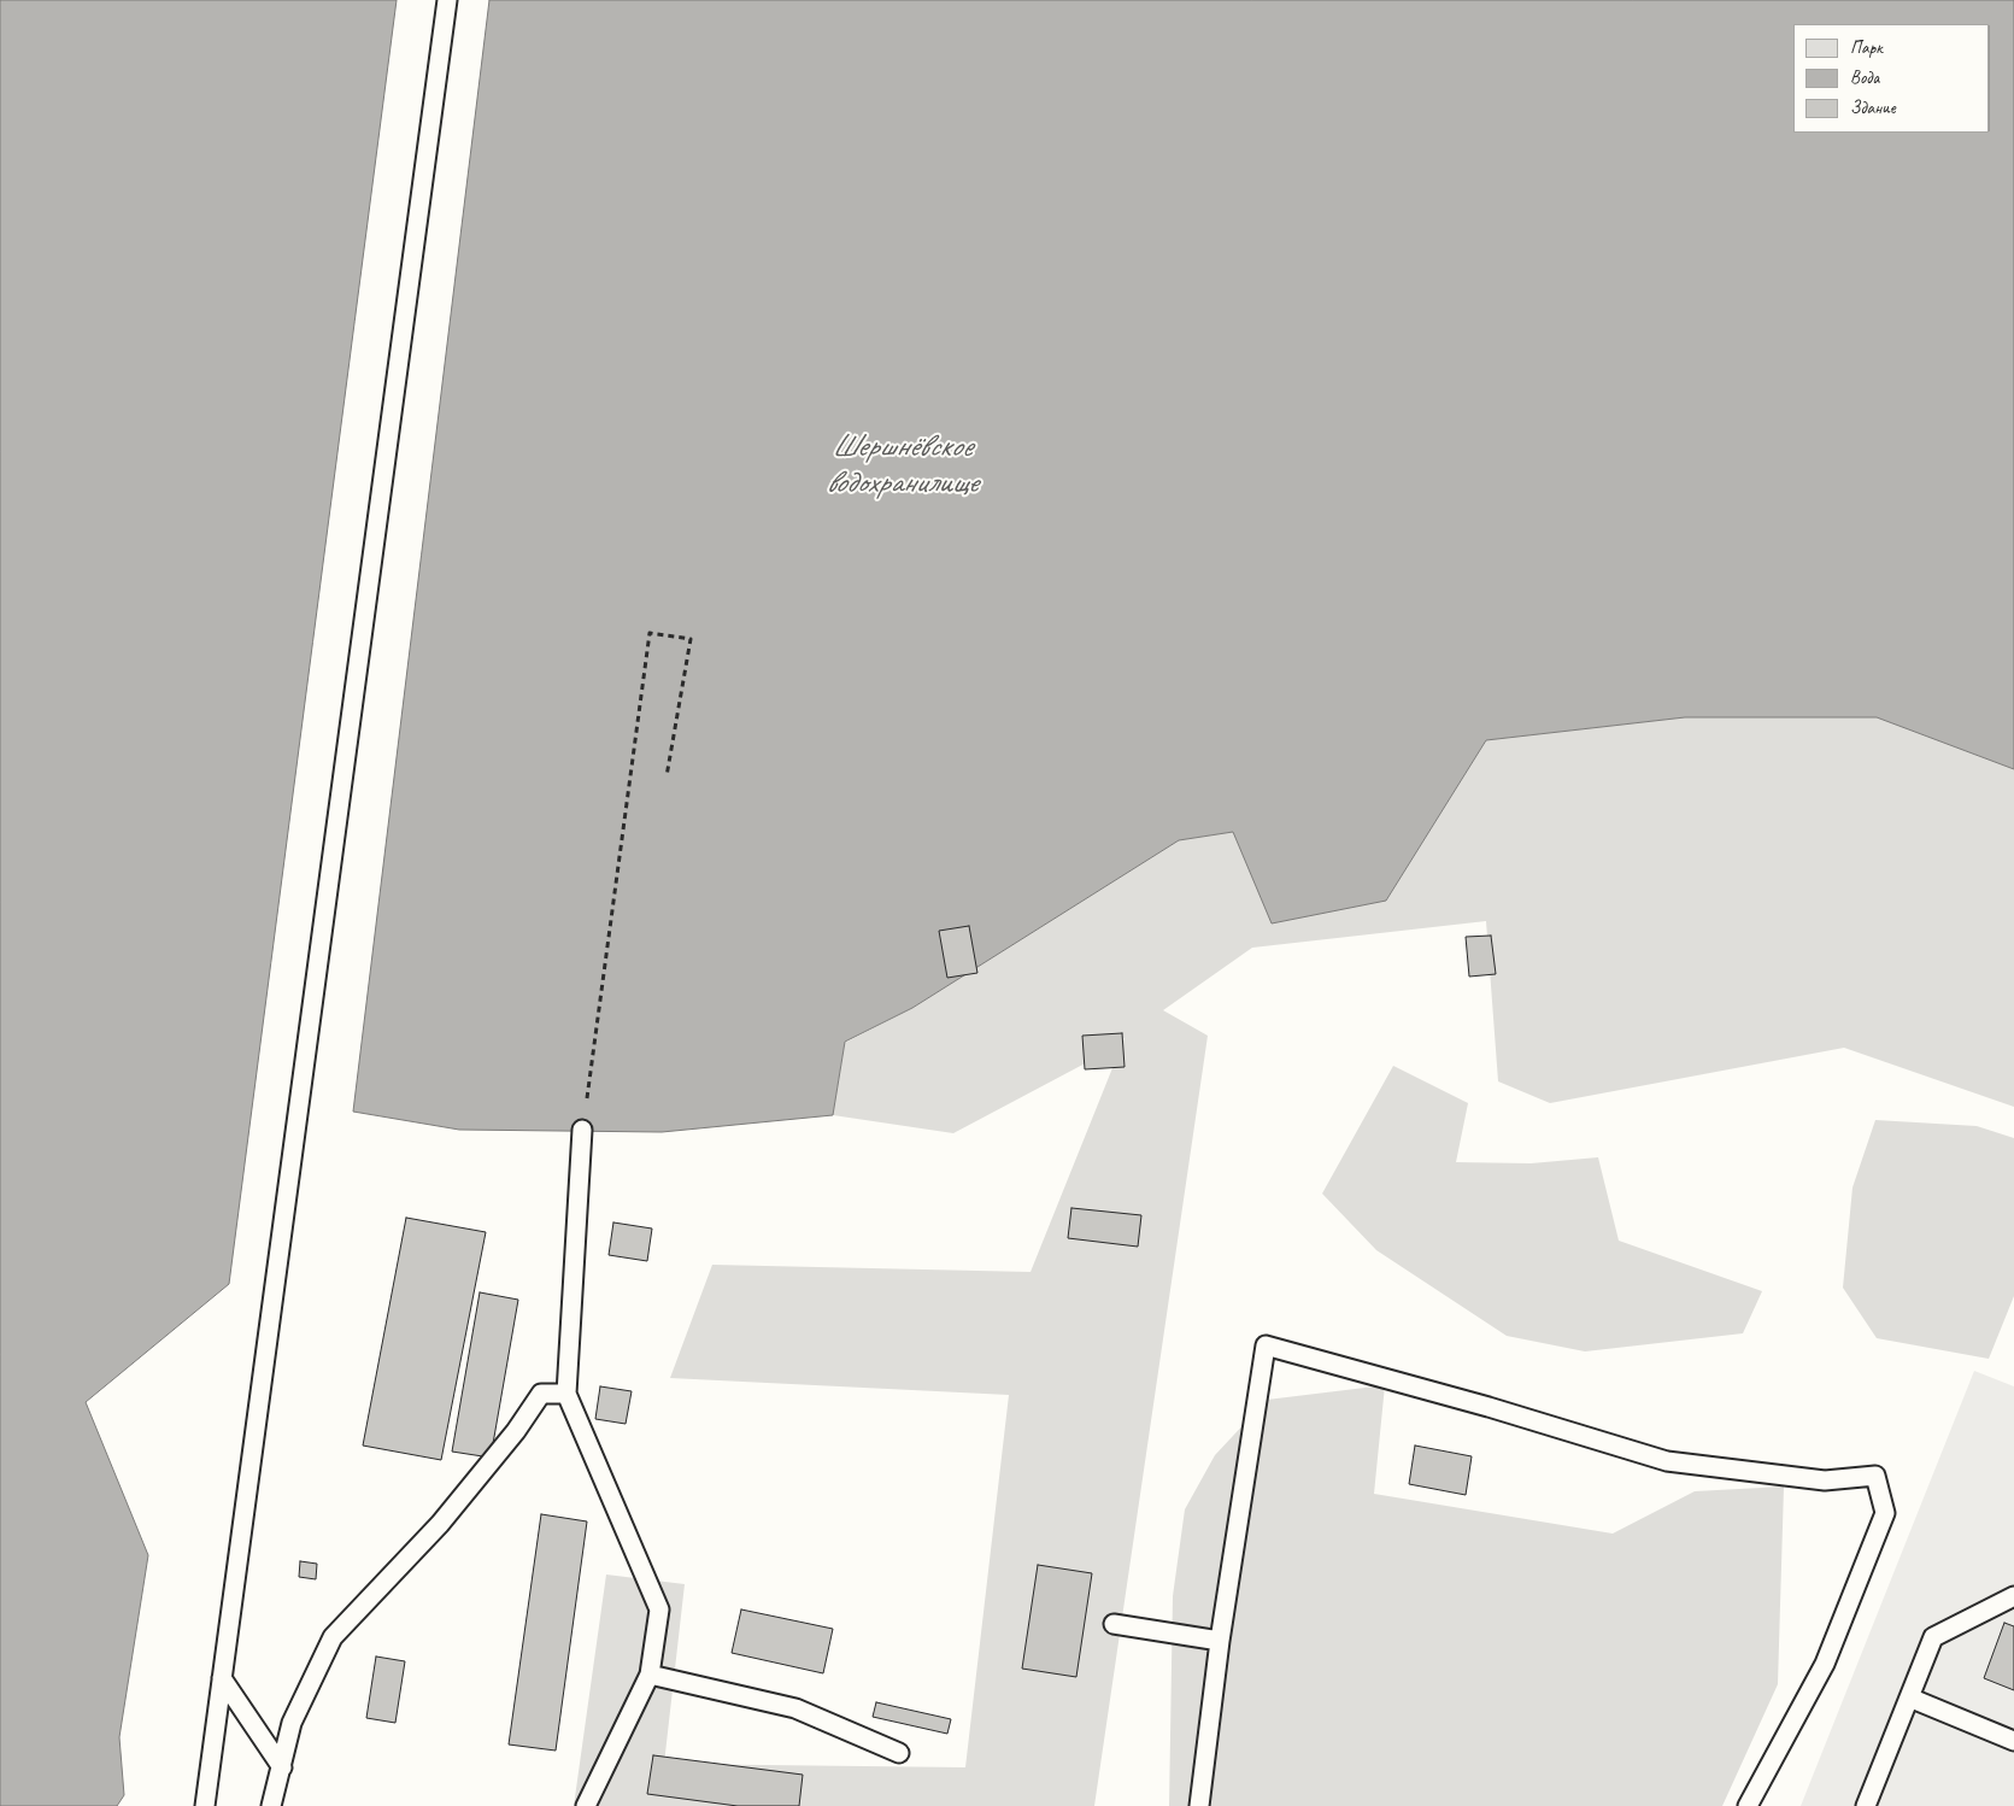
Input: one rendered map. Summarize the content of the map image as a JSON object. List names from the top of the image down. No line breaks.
{"water":["Шершнёвское водохранилище"],"legend":["Парк","Вода","Здание"]}
